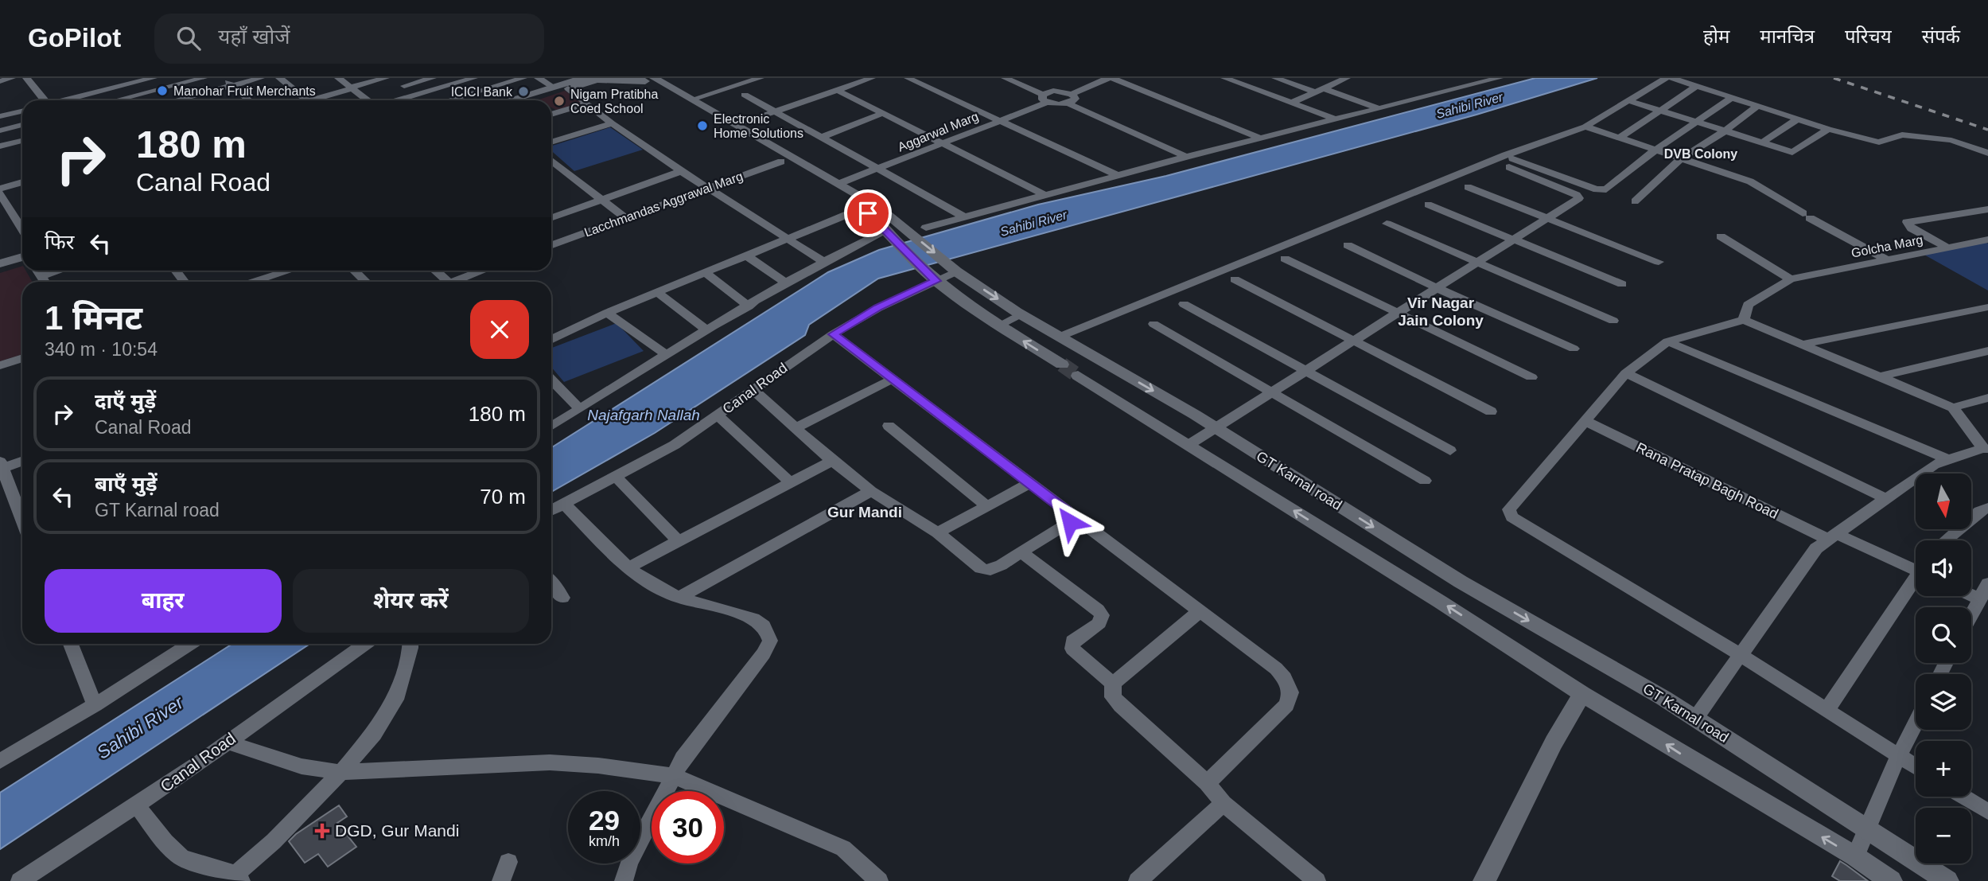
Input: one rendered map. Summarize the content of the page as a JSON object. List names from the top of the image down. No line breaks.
{"streets":{"main road":["GT Karnal road"],"street":["Aggarwal Marg","Lacchmandas Aggrawal Marg","Golcha Marg","Canal Road","Rana Pratap Bagh Road"]},"crossings":[["Aggarwal Marg","GT Karnal road"],["Canal Road","GT Karnal road"]],"districts":["DVB Colony","Vir Nagar Jain Colony","Gur Mandi"],"water":["Sahibi River","Najafgarh Nallah"],"places":{"other":["Manohar Fruit Merchants","ICICI Bank","Nigam Pratibha Coed School","Electronic Home Solutions"],"health":["DGD, Gur Mandi"]},"north":"bottom","page":{"header":"GoPilot","search":"यहाँ खोजें","nav":["होम","मानचित्र","परिचय","संपर्क"],"turn":["180 m","Canal Road"],"then":"फिर","heading":["1 मिनट","340 m · 10:54"],"list":[{"name":"दाएँ मुड़ें","note":"Canal Road","value":"180 m"},{"name":"बाएँ मुड़ें","note":"GT Karnal road","value":"70 m"}],"map_buttons":["+","−"],"buttons":["बाहर","शेयर करें"],"speed":"29 km/h","limit":"30"}}
